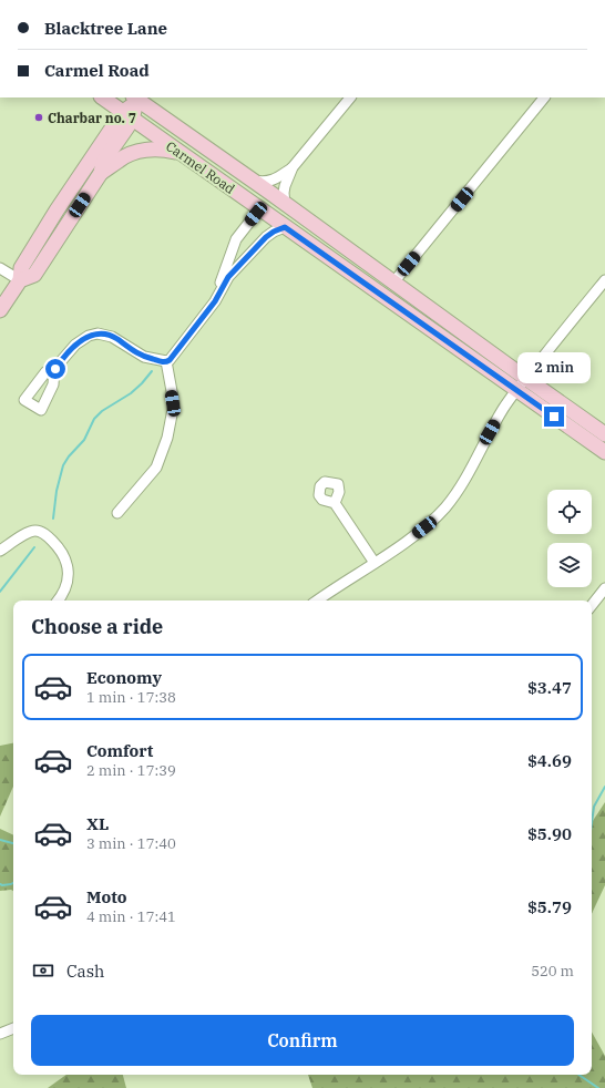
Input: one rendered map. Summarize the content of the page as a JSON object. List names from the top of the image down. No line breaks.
{"streets":{"main road":["Carmel Road"]},"places":["Charbar no. 7"],"page":{"banner":["Blacktree Lane","Carmel Road"],"bubble":"2 min","heading":"Choose a ride","list":[{"name":"Economy","note":"1 min · 17:38","value":"$3.47"},{"name":"Comfort","note":"2 min · 17:39","value":"$4.69"},{"name":"XL","note":"3 min · 17:40","value":"$5.90"},{"name":"Moto","note":"4 min · 17:41","value":"$5.79"}],"pay":["Cash","520 m"],"buttons":"Confirm"}}
